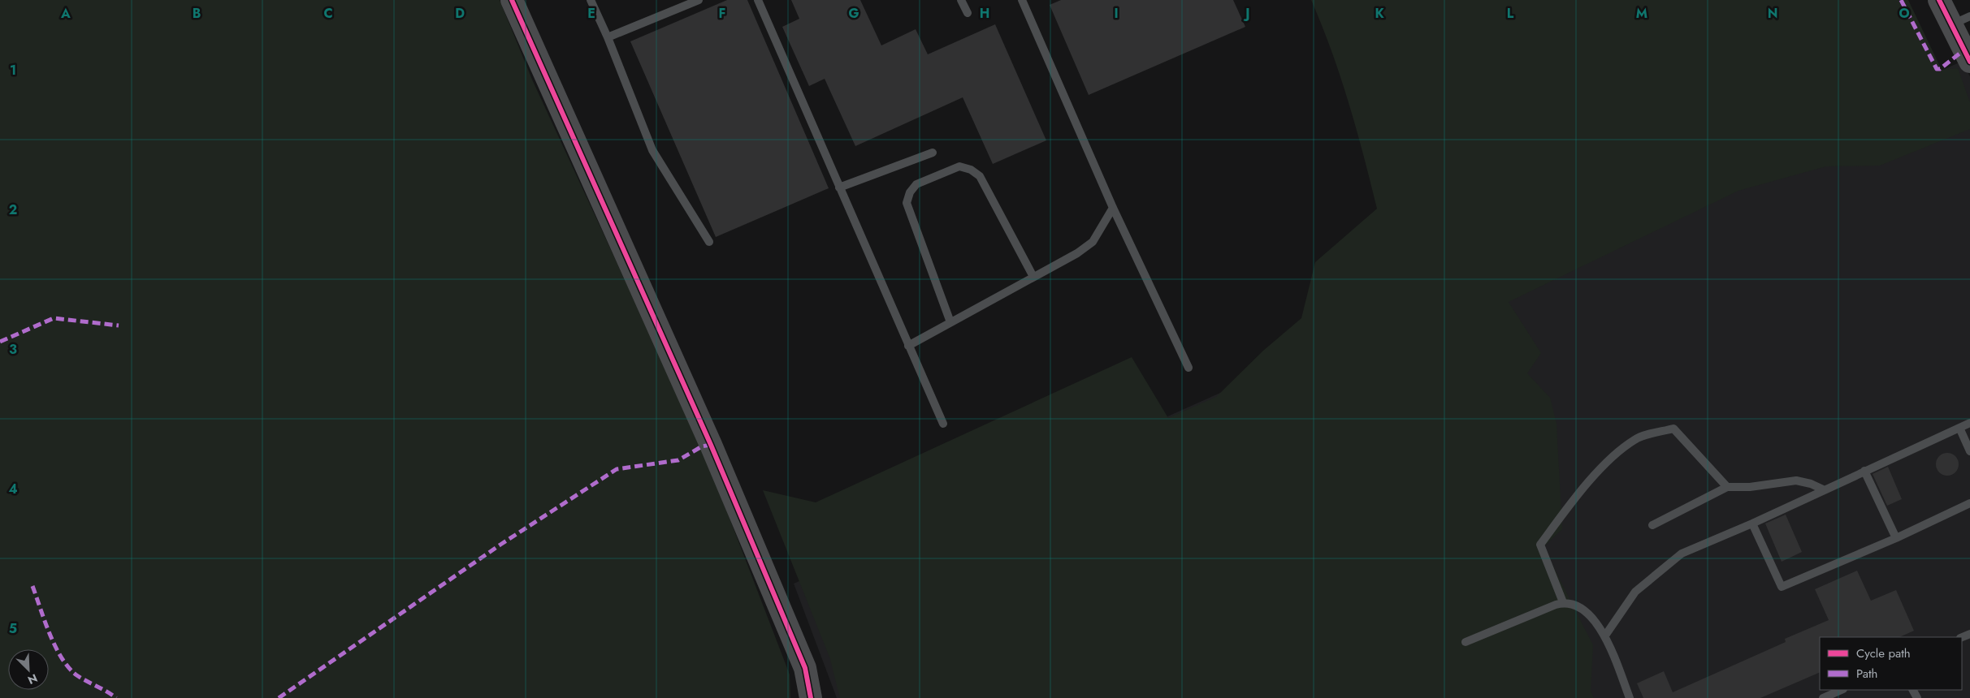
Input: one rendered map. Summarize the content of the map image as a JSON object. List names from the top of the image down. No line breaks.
{"legend":["Cycle path","Path"],"north":"bottom right","grid":{"columns":["A","B","C","D","E","F","G","H","I","J","K","L","M","N","O"],"rows":["1","2","3","4","5"]}}
